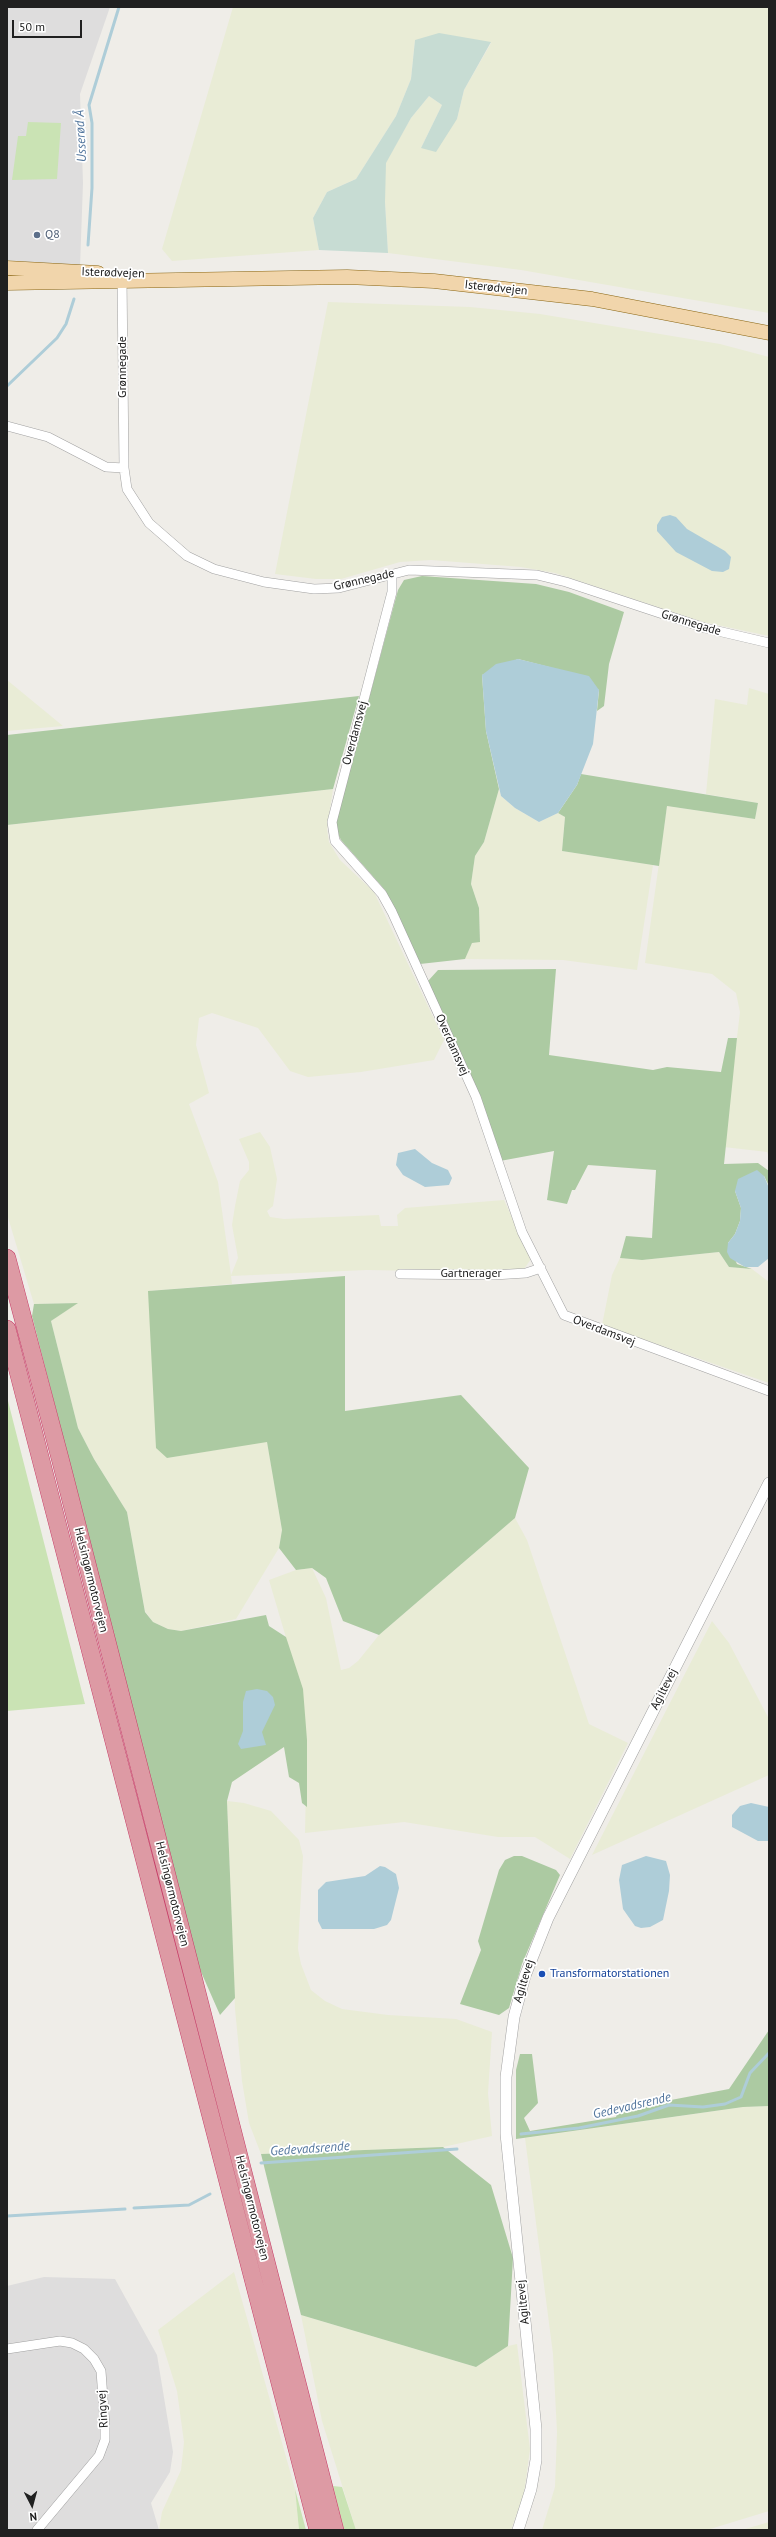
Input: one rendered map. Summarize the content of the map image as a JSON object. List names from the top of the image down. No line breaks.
{"streets":{"highway":["Helsingørmotorvejen"],"main road":["Isterødvejen"],"street":["Grønnegade","Overdamsvej","Gartnerager","Agiltevej","Ringvej"]},"crossings":[["Isterødvejen","Grønnegade"],["Grønnegade","Overdamsvej"],["Overdamsvej","Gartnerager"]],"water":["Usserød Å","Gedevadsrende"],"places":["Q8","Transformatorstationen"],"scale_bar":"50 m","north":"bottom"}
